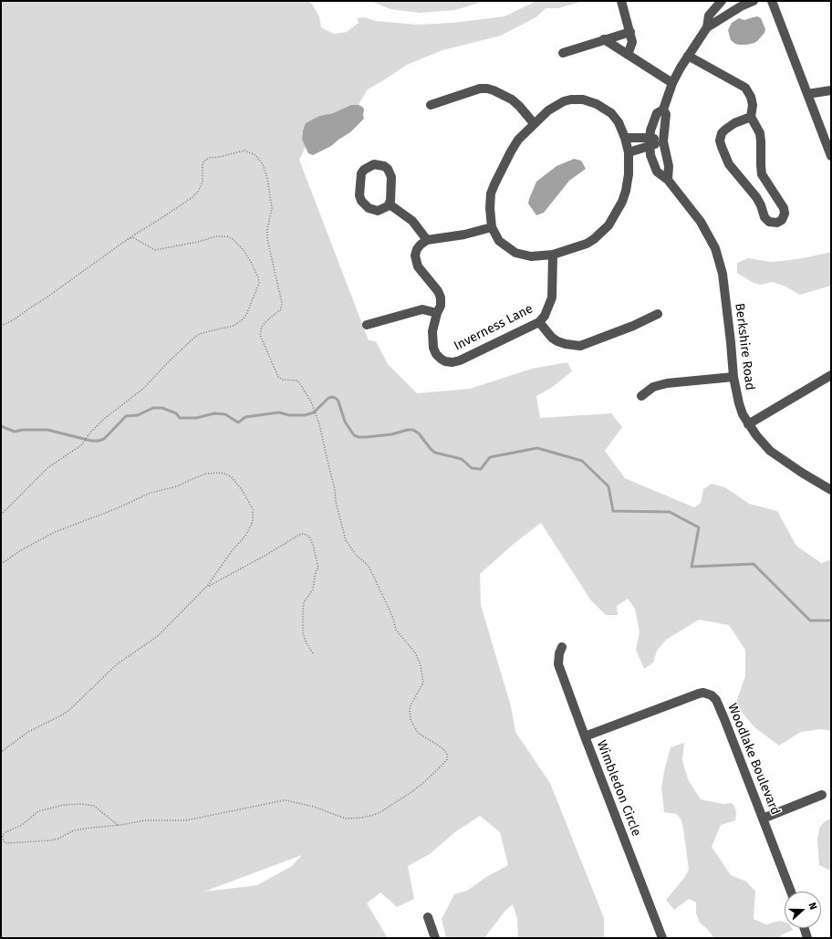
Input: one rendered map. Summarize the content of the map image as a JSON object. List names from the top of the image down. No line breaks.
{"streets":{"street":["Inverness Lane","Berkshire Road","Woodlake Boulevard","Wimbledon Circle"]},"crossings":[["Woodlake Boulevard","Wimbledon Circle"]],"north":"right"}
